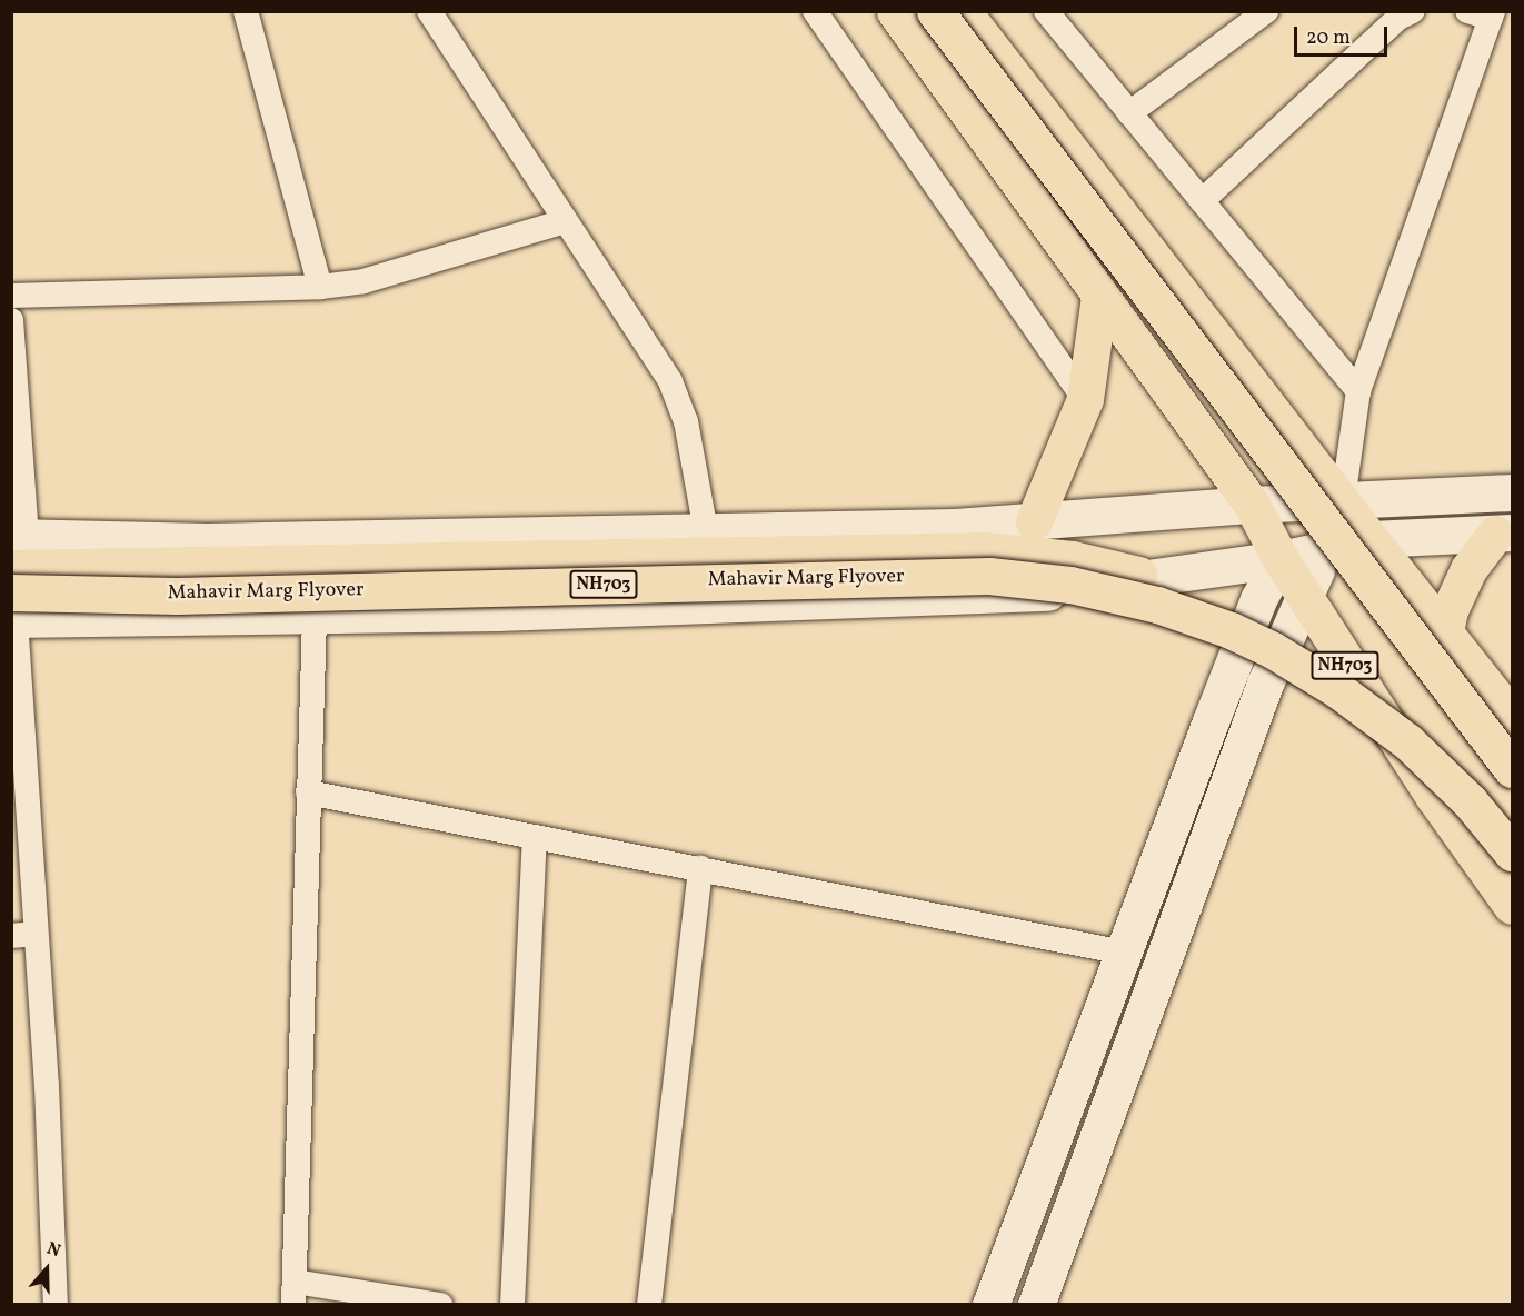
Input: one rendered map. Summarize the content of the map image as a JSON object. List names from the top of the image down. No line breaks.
{"streets":{"main road":["Mahavir Marg Flyover","NH703"]},"scale_bar":"20 m","north":"top"}
